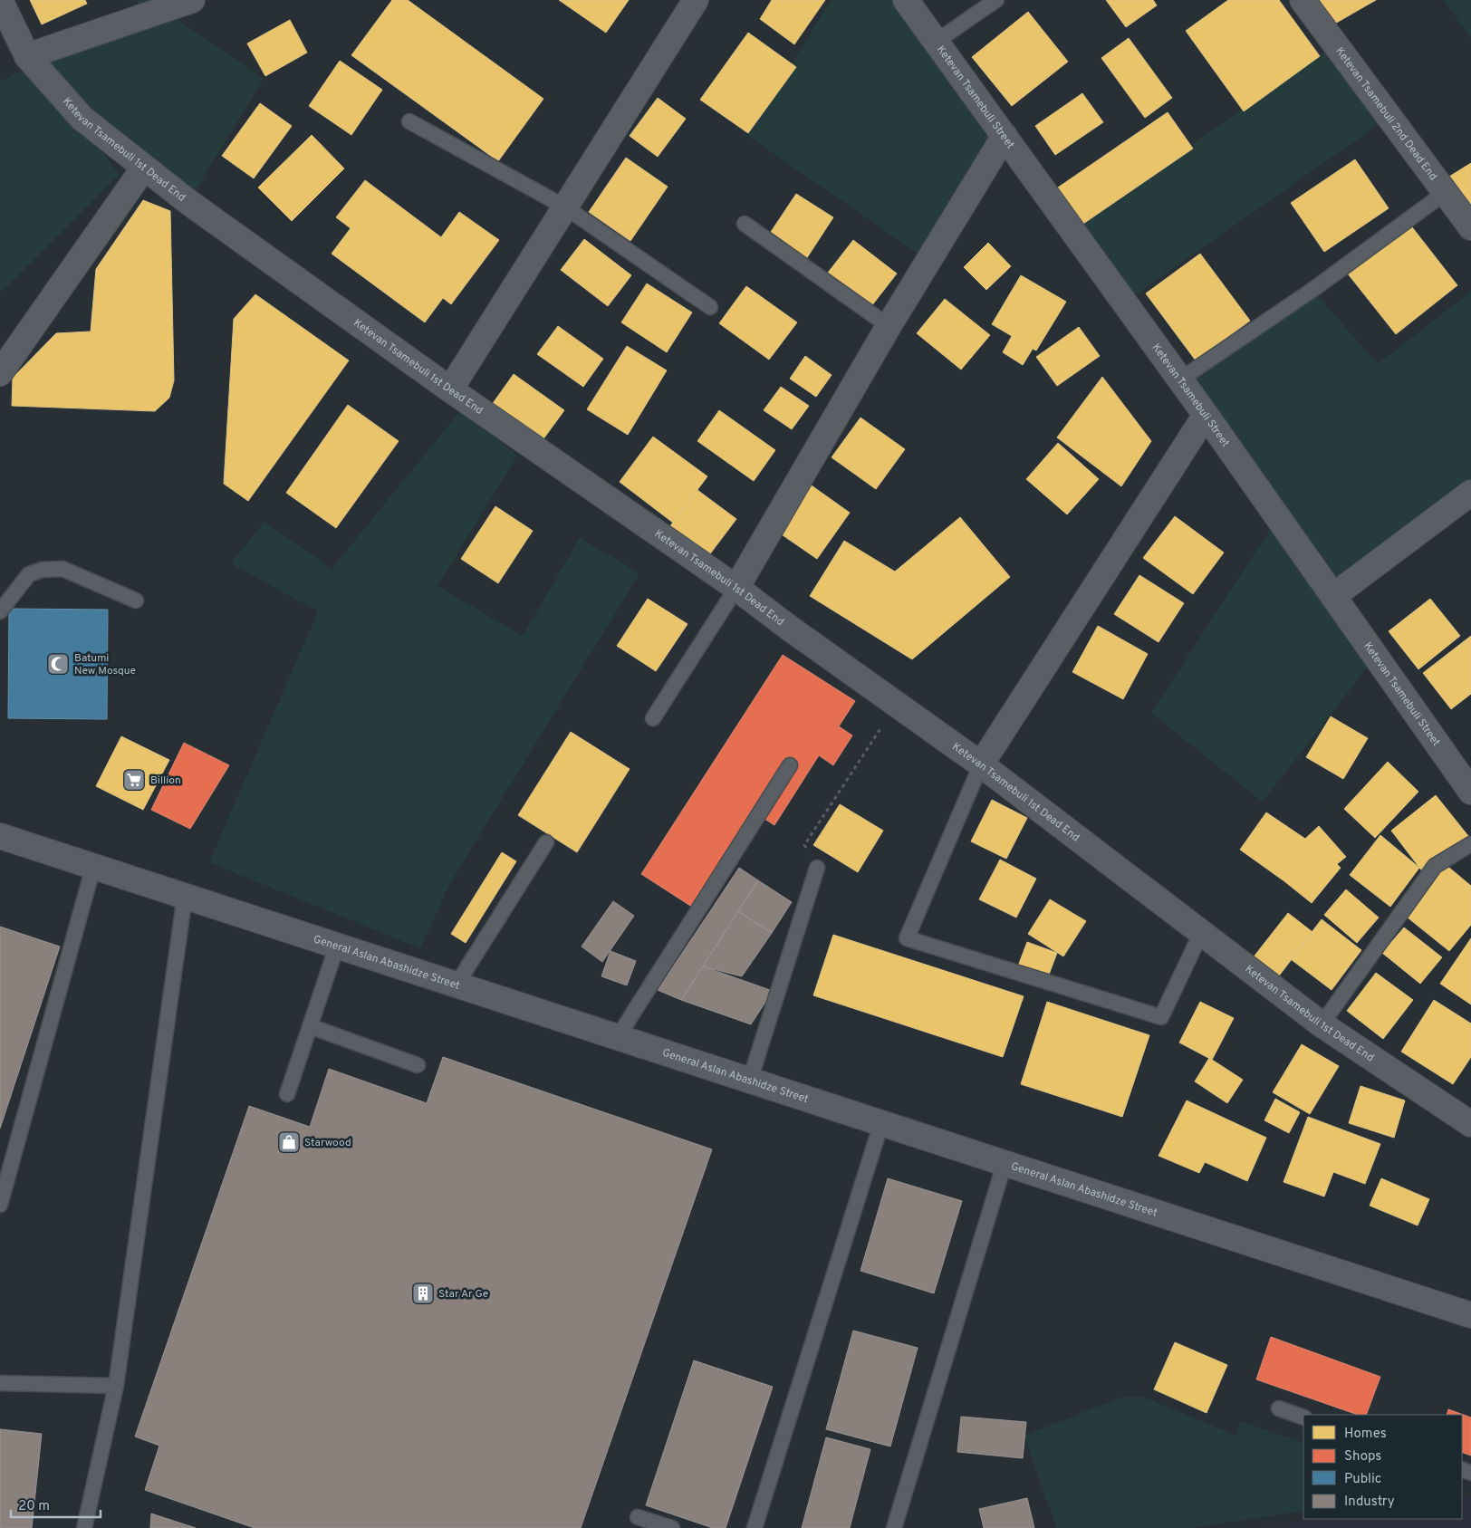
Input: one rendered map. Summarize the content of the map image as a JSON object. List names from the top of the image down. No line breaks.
{"streets":{"street":["Ketevan Tsamebuli Street","Ketevan Tsamebuli 2nd Dead End","Ketevan Tsamebuli 1st Dead End","General Aslan Abashidze Street"]},"places":{"mosque":["Batumi New Mosque"],"supermarket":["Billion"],"shop":["Starwood"],"building":["Star Ar Ge"]},"legend":["Homes","Shops","Public","Industry"],"scale_bar":"20 m"}
